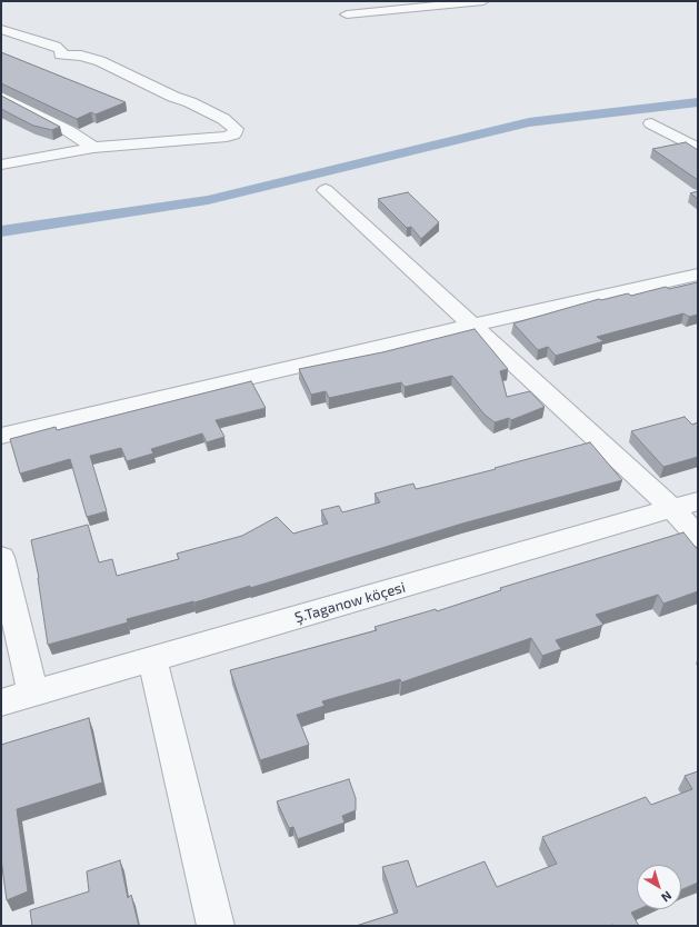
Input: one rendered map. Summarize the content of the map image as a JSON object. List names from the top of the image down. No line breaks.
{"streets":{"street":["Ş.Taganow köçesi"]},"north":"bottom right"}
